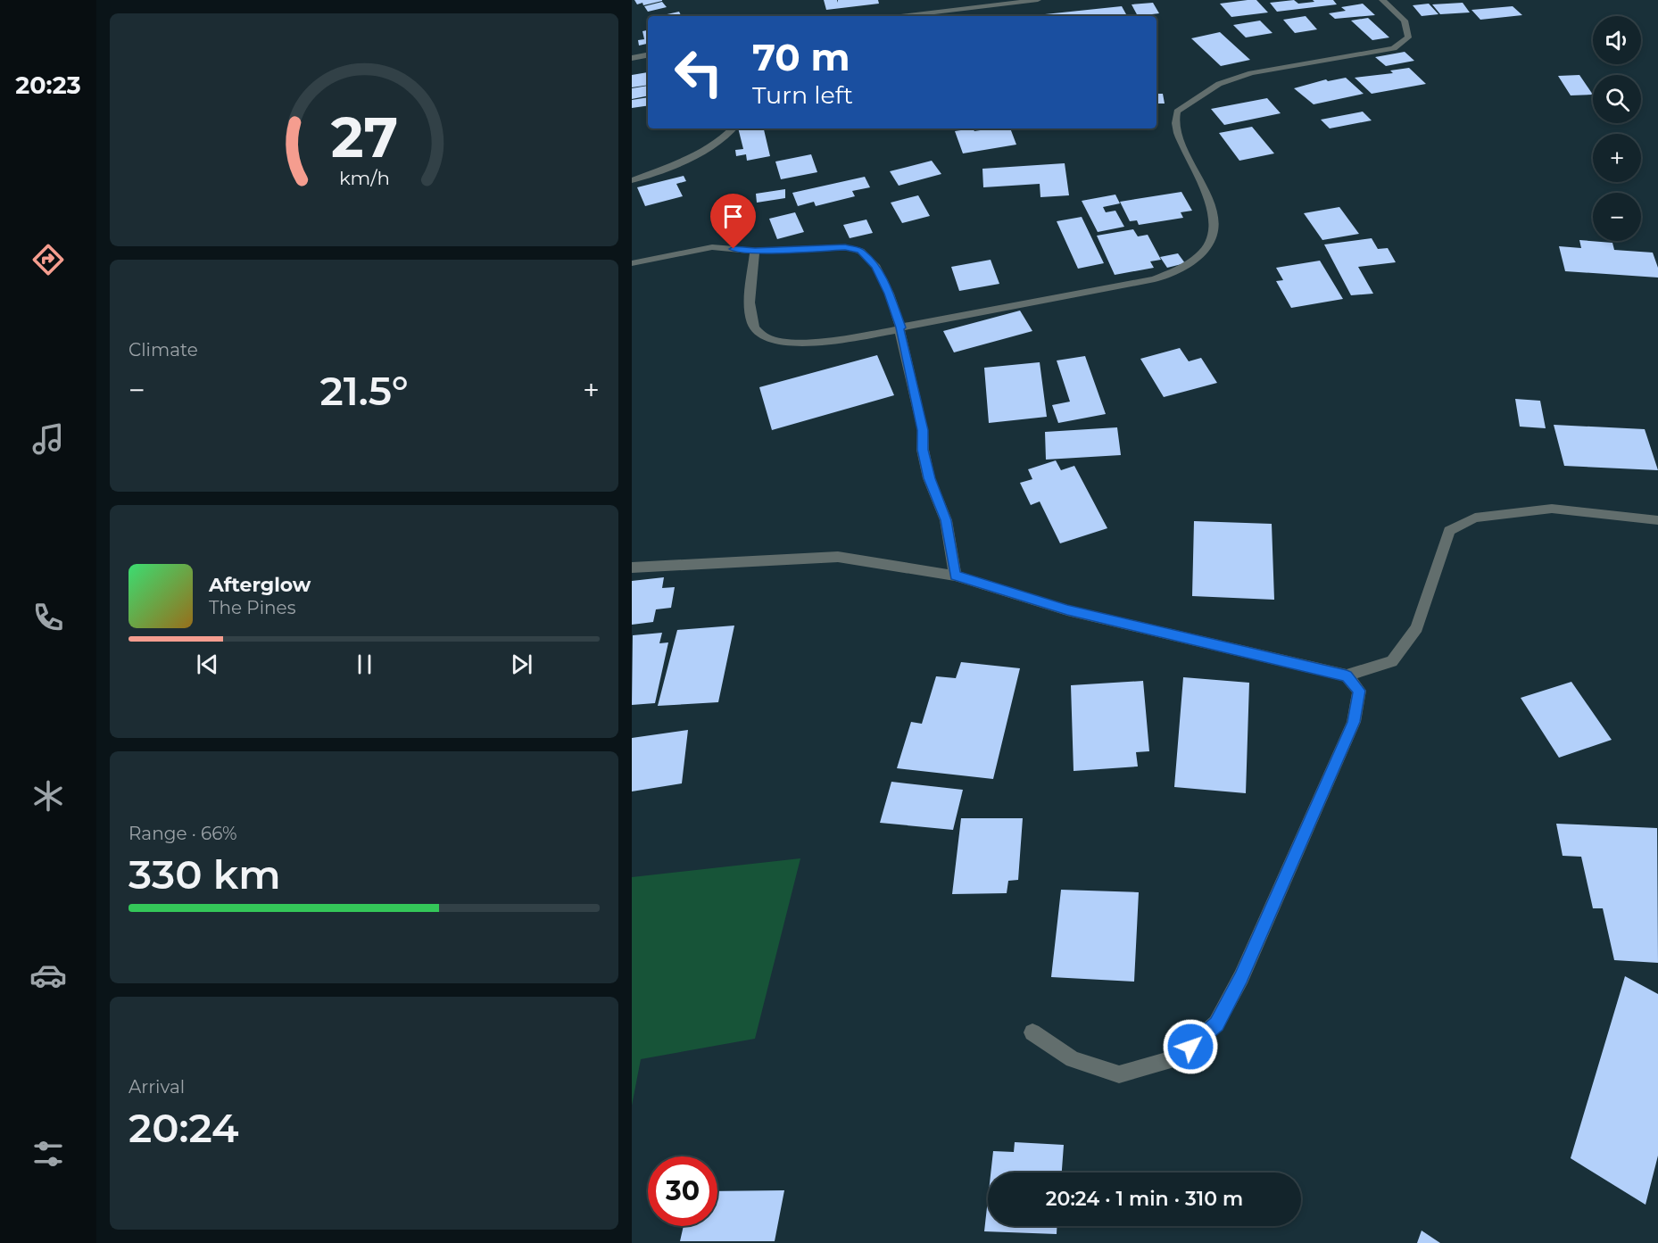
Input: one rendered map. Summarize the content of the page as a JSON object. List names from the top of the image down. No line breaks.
{"page":{"tabs":"20:23","map_buttons":["+","−"],"turn":["70 m","Turn left"],"tile":["Climate",["Range · 66%","330 km"],["Arrival","20:24"]],"heat":["−","21.5°","+"],"song":["Afterglow","The Pines"],"limit":"30","trip":"20:24 · 1 min · 310 m","gauge":["27","km/h"]}}
